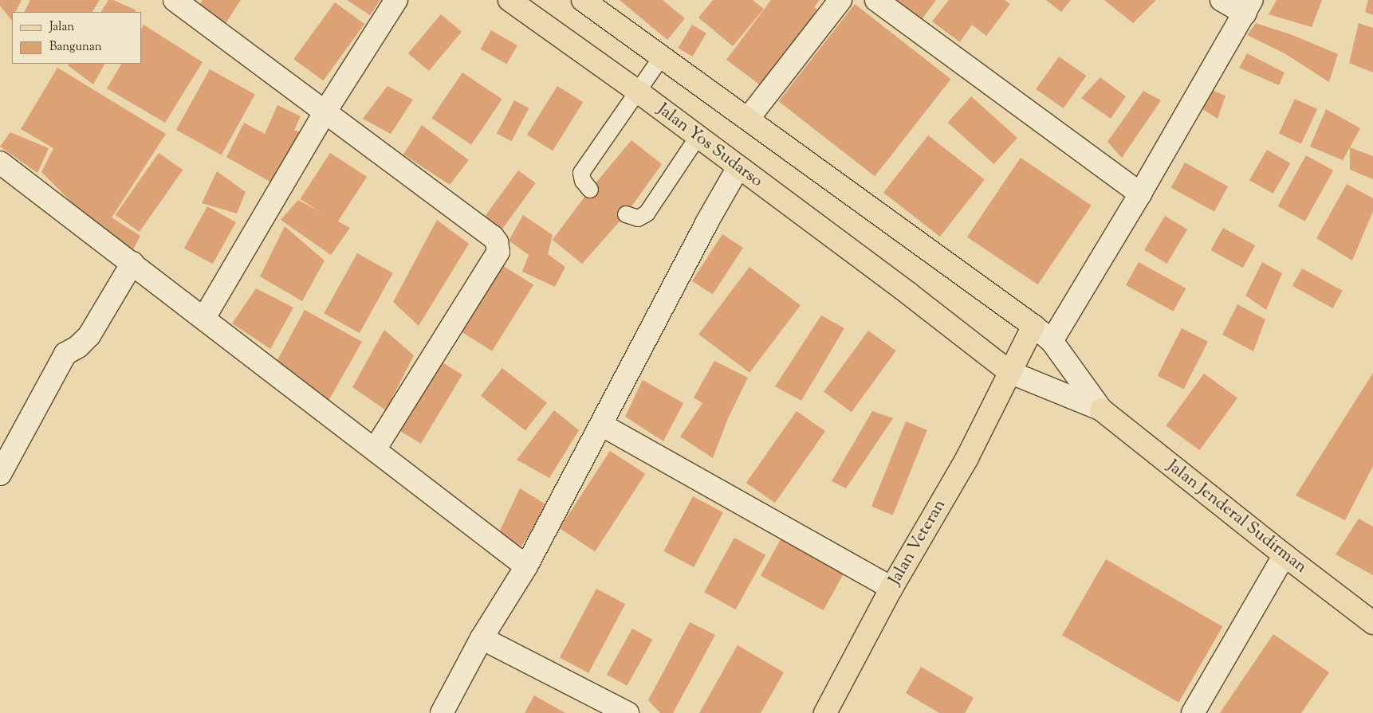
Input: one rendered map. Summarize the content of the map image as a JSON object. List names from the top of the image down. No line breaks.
{"streets":{"main road":["Jalan Yos Sudarso","Jalan Jenderal Sudirman","Jalan Veteran"]},"crossings":[["Jalan Yos Sudarso","Jalan Veteran"]],"legend":["Jalan","Bangunan"]}
